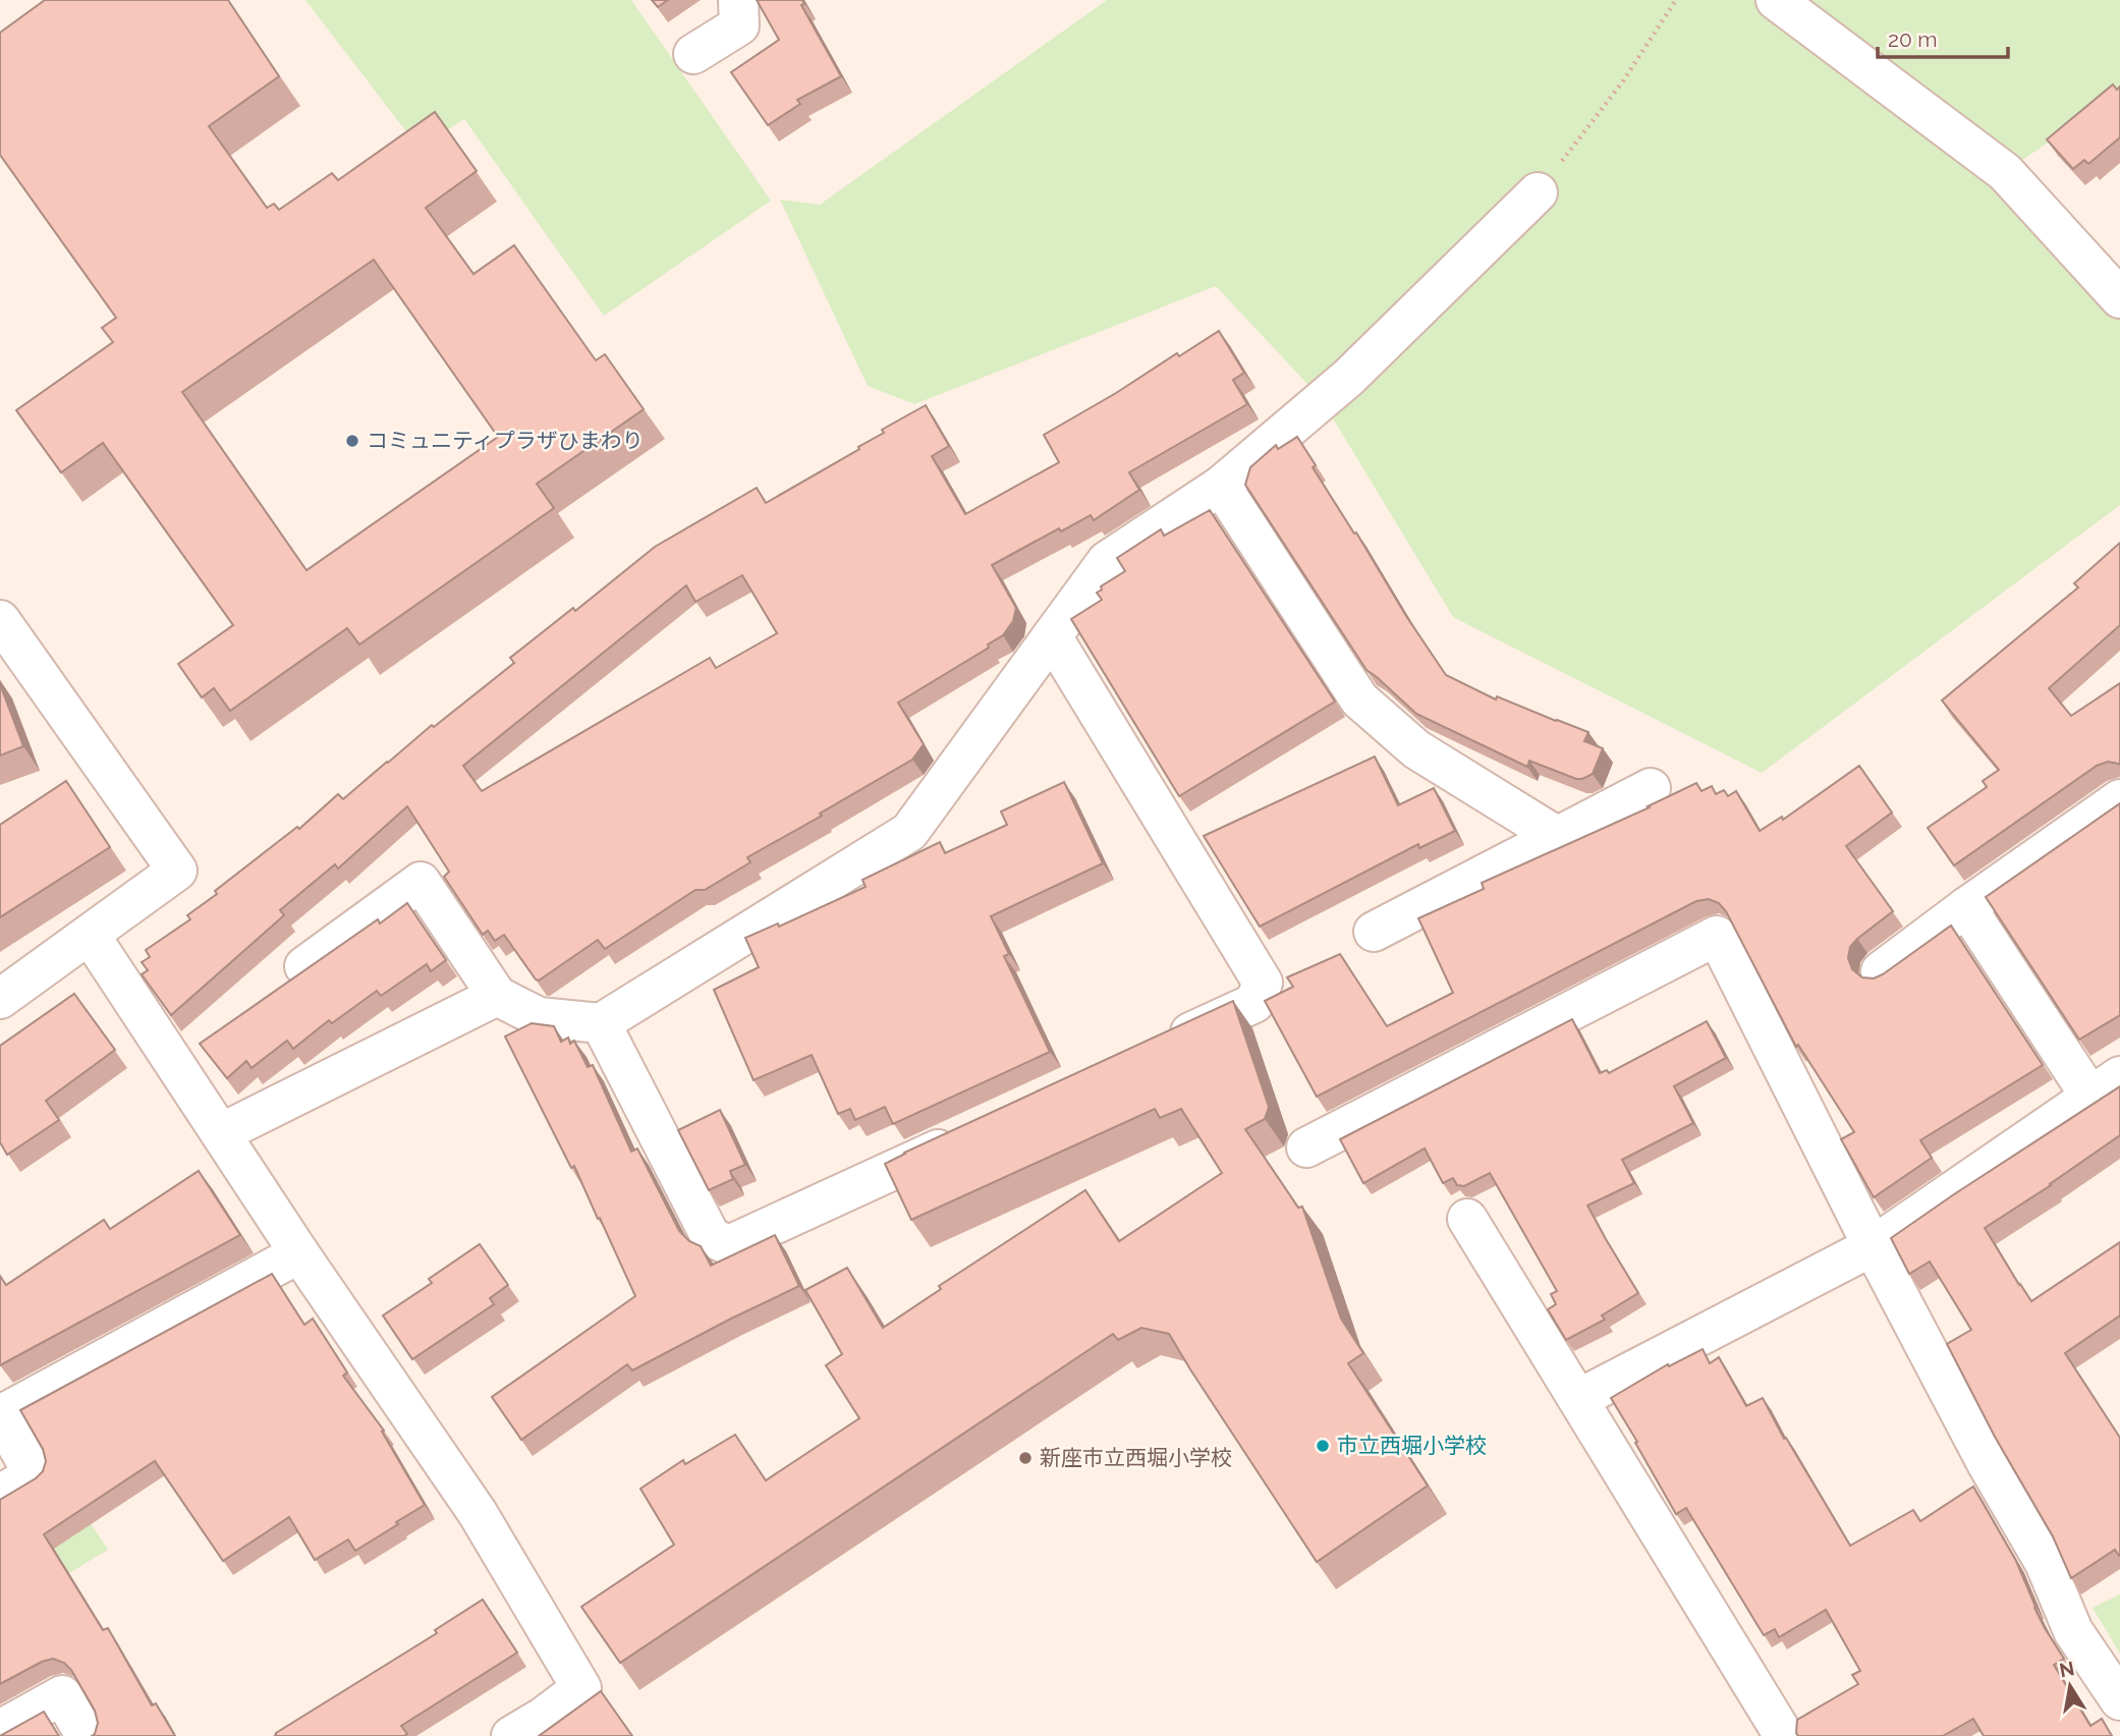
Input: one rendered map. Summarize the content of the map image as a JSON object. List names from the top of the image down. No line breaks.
{"places":["コミュニティプラザひまわり","市立西堀小学校","新座市立西堀小学校"],"scale_bar":"20 m","north":"top"}
